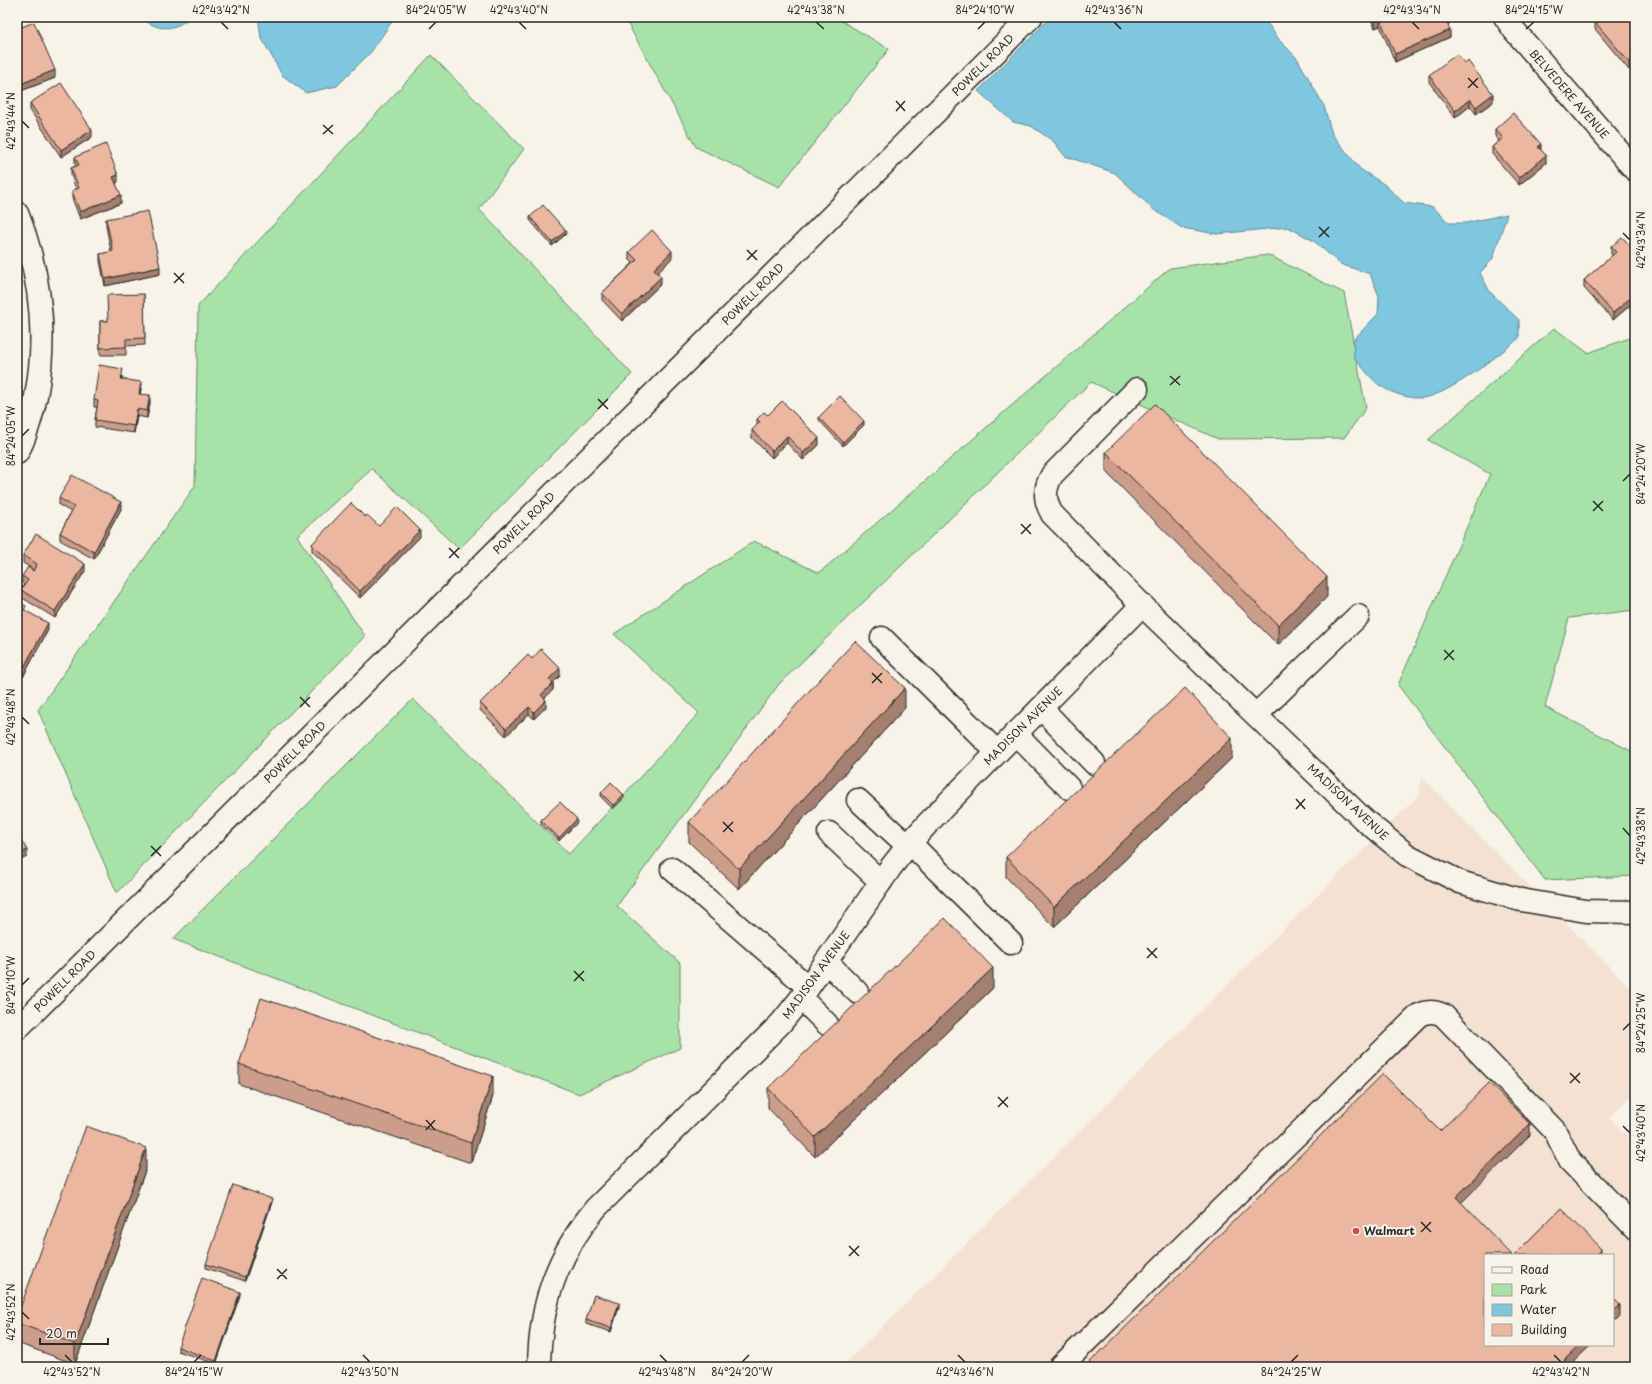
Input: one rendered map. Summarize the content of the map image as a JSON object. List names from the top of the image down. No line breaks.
{"streets":{"street":["POWELL ROAD","BELVEDERE AVENUE","MADISON AVENUE"]},"places":["Walmart"],"legend":["Road","Park","Water","Building"],"scale_bar":"20 m","coordinates":["42°43'42\"N","84°24'05\"W","42°43'40\"N","42°43'38\"N","84°24'10\"W","42°43'36\"N","42°43'34\"N","84°24'15\"W","42°43'44\"N","84°24'20\"W","42°43'48\"N","84°24'25\"W","42°43'52\"N","42°43'50\"N","42°43'46\"N"]}
